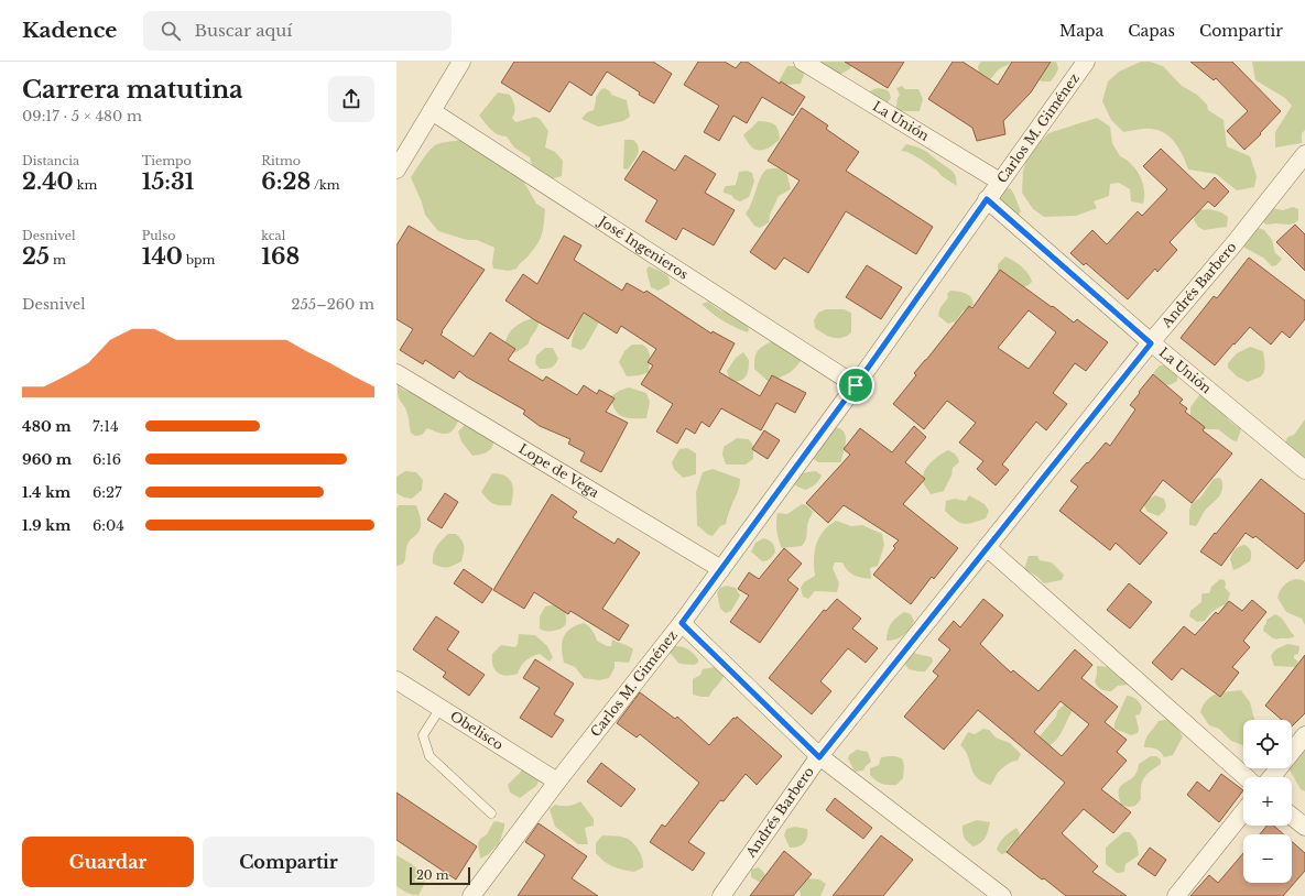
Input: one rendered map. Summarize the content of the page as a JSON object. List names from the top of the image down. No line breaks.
{"streets":{"street":["La Unión","Carlos M. Giménez","José Ingenieros","Andrés Barbero","Lope de Vega","Obelisco"]},"crossings":[["La Unión","Carlos M. Giménez"],["La Unión","Andrés Barbero"],["Carlos M. Giménez","José Ingenieros"],["Carlos M. Giménez","Lope de Vega"],["Carlos M. Giménez","Obelisco"]],"scale_bar":"20 m","page":{"header":"Kadence","search":"Buscar aquí","nav":["Mapa","Capas","Compartir"],"heading":["Carrera matutina","09:17 · 5 × 480 m"],"stats":[["Distancia","2.40 km"],["Tiempo","15:31"],["Ritmo","6:28 /km"],["Desnivel","25 m"],["Pulso","140 bpm"],["kcal","168"]],"chart":["Desnivel","255–260 m"],"list":[{"name":"480 m","note":"7:14"},{"name":"960 m","note":"6:16"},{"name":"1.4 km","note":"6:27"},{"name":"1.9 km","note":"6:04"}],"map_buttons":["+","−"],"buttons":["Guardar","Compartir"],"scale":"20 m"}}
